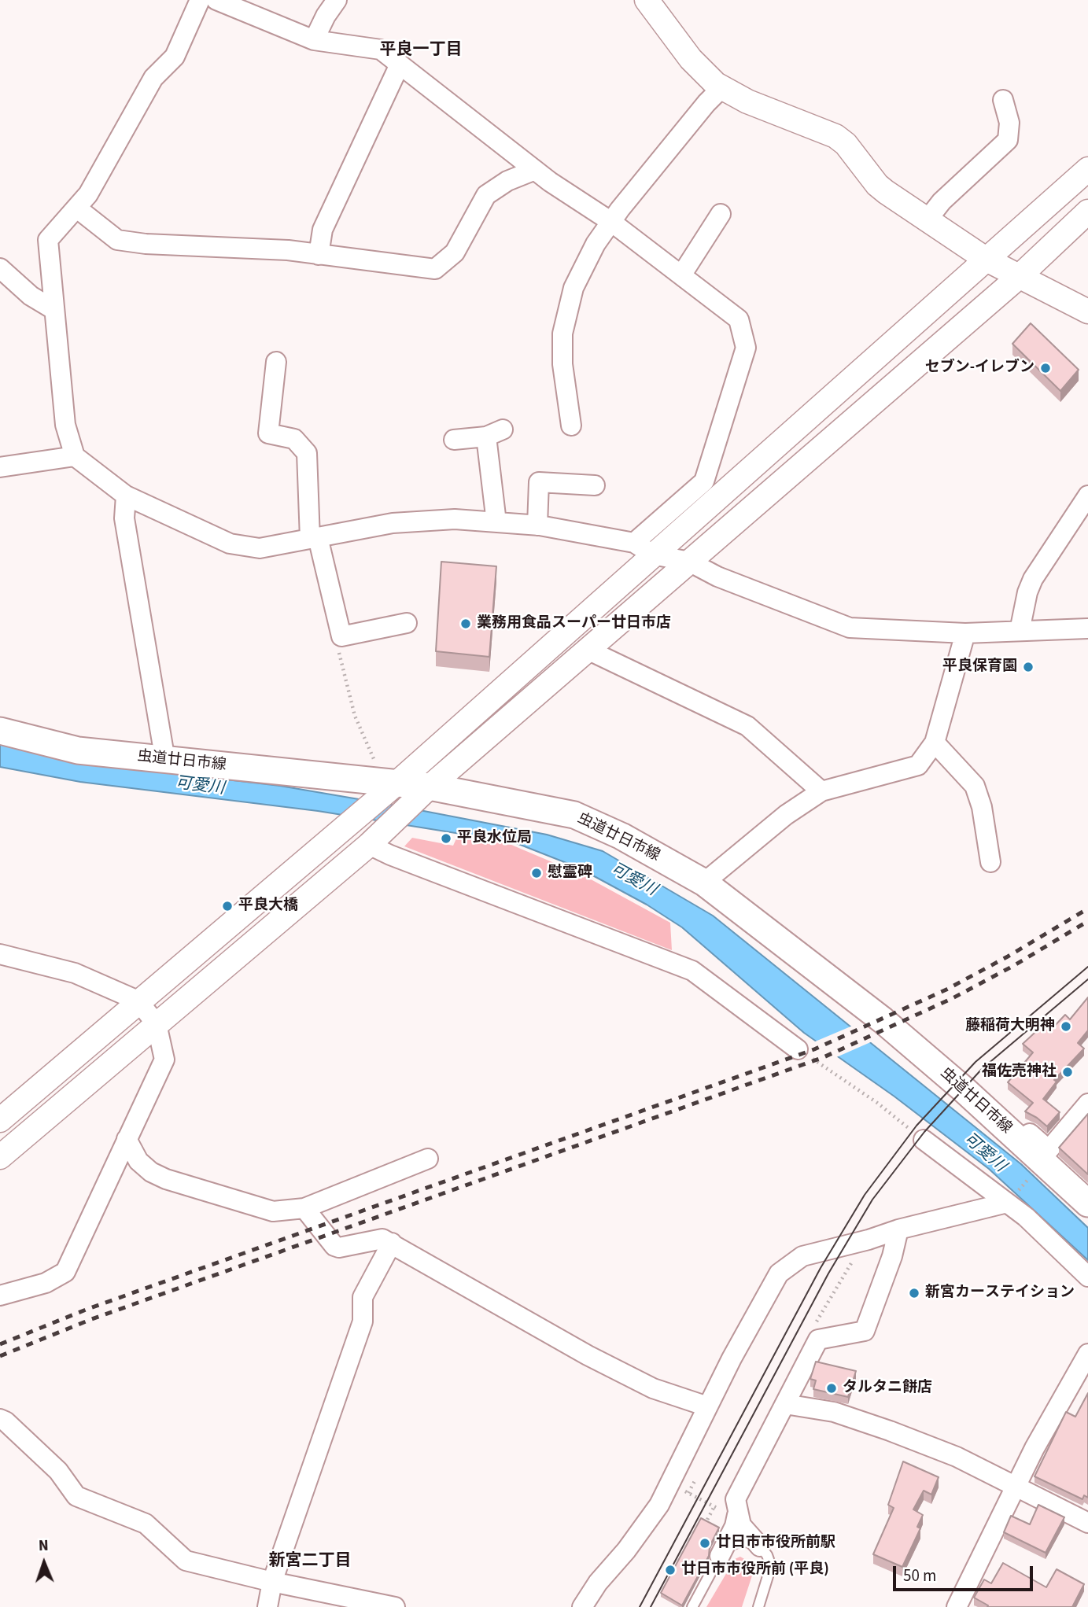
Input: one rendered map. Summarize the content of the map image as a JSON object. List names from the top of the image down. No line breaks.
{"streets":{"main road":["虫道廿日市線"]},"districts":["平良一丁目","新宮二丁目"],"water":["可愛川"],"places":["セブン-イレブン","業務用食品スーパー廿日市店","平良保育園","平良水位局","慰霊碑","平良大橋","藤稲荷大明神","福佐売神社","新宮カーステイション","タルタニ餅店","廿日市市役所前駅","廿日市市役所前 (平良)"],"scale_bar":"50 m","north":"top"}
